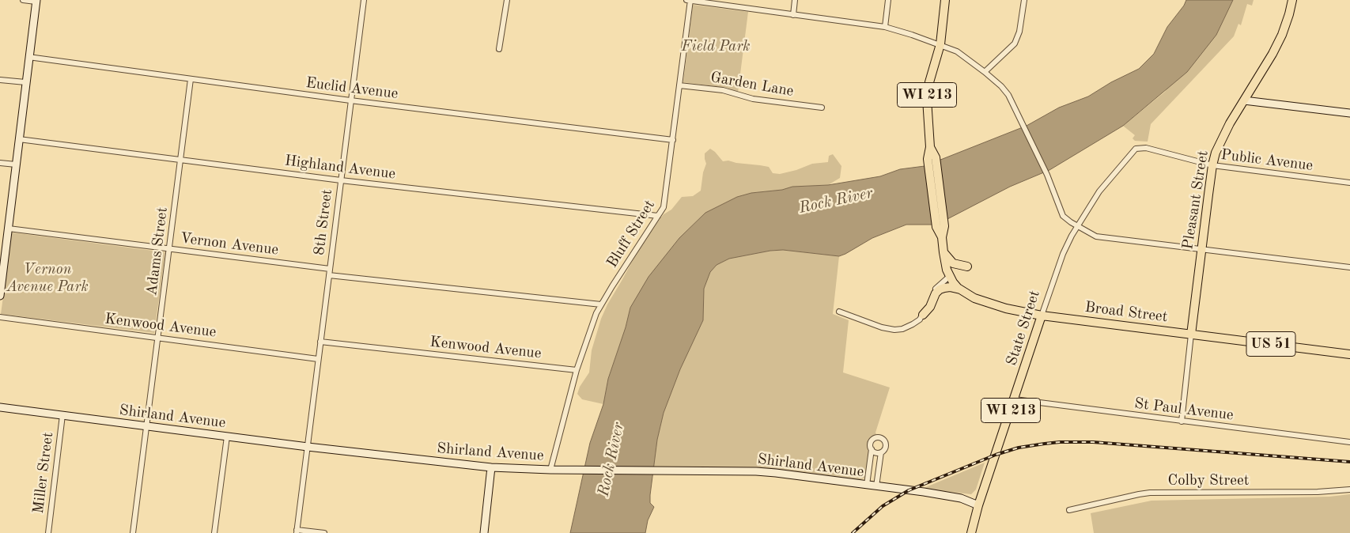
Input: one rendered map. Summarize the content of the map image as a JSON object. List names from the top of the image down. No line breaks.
{"streets":{"main road":["WI 213","Pleasant Street","Broad Street","State Street","US 51"],"street":["Garden Lane","Euclid Avenue","Public Avenue","Highland Avenue","8th Street","Bluff Street","Vernon Avenue","Adams Street","Kenwood Avenue","St Paul Avenue","Shirland Avenue","Miller Street","Colby Street"]},"crossings":[["Garden Lane","Bluff Street"],["Euclid Avenue","8th Street"],["Euclid Avenue","Bluff Street"],["Euclid Avenue","Adams Street"],["WI 213","Broad Street"],["Public Avenue","Pleasant Street"],["Public Avenue","State Street"],["Highland Avenue","8th Street"],["Highland Avenue","Bluff Street"],["Highland Avenue","Adams Street"],["Pleasant Street","Broad Street"],["Pleasant Street","St Paul Avenue"],["8th Street","Vernon Avenue"],["8th Street","Kenwood Avenue"],["8th Street","Shirland Avenue"],["Bluff Street","Kenwood Avenue"],["Bluff Street","Shirland Avenue"],["Vernon Avenue","Adams Street"],["Adams Street","Kenwood Avenue"],["Adams Street","Shirland Avenue"],["Broad Street","State Street"],["State Street","St Paul Avenue"],["State Street","Shirland Avenue"],["Shirland Avenue","Miller Street"]],"water":["Rock River"],"parks":["Field Park","Vernon Avenue Park"]}
